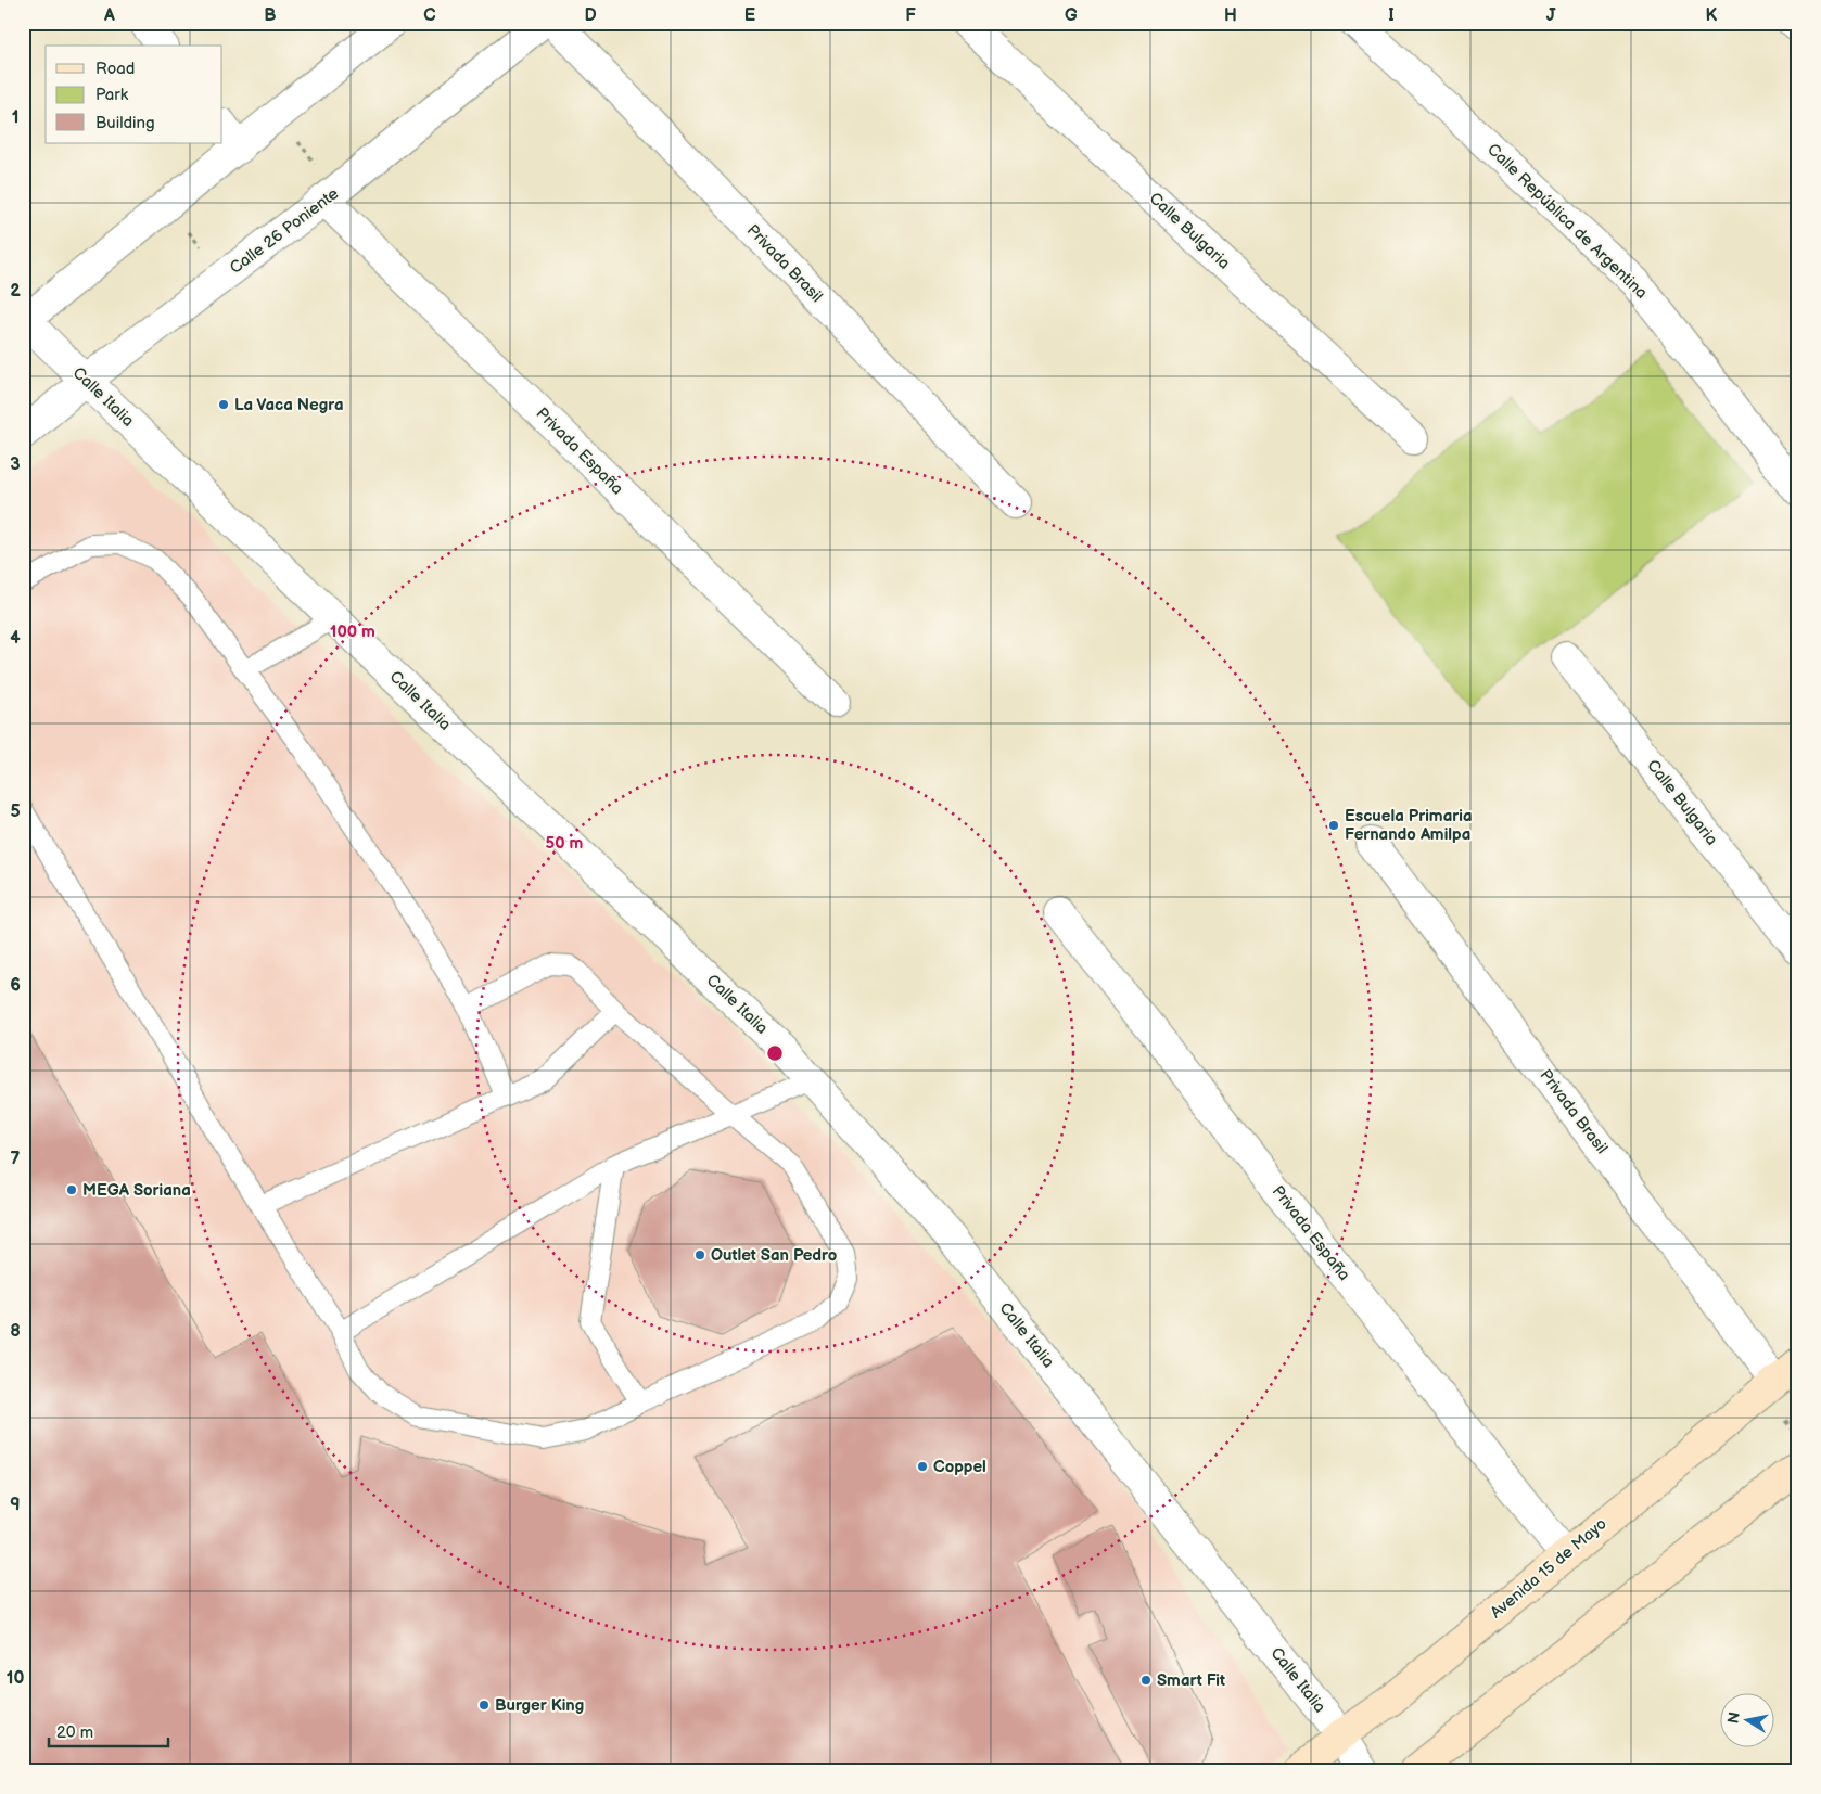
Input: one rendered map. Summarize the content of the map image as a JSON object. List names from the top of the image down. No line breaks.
{"streets":{"main road":["Avenida 15 de Mayo"],"street":["Calle República de Argentina","Calle 26 Poniente","Calle Bulgaria","Privada Brasil","Calle Italia","Privada España"]},"crossings":[["Calle 26 Poniente","Calle Italia"],["Calle 26 Poniente","Privada España"],["Privada Brasil","Avenida 15 de Mayo"],["Calle Italia","Avenida 15 de Mayo"],["Privada España","Avenida 15 de Mayo"]],"places":["La Vaca Negra","Escuela Primaria Fernando Amilpa","MEGA Soriana","Outlet San Pedro","Coppel","Smart Fit","Burger King"],"legend":["Road","Park","Building"],"scale_bar":"20 m","north":"left","grid":{"columns":["A","B","C","D","E","F","G","H","I","J","K"],"rows":["1","2","3","4","5","6","7","8","9","10"]},"rings":["100 m","50 m"]}
